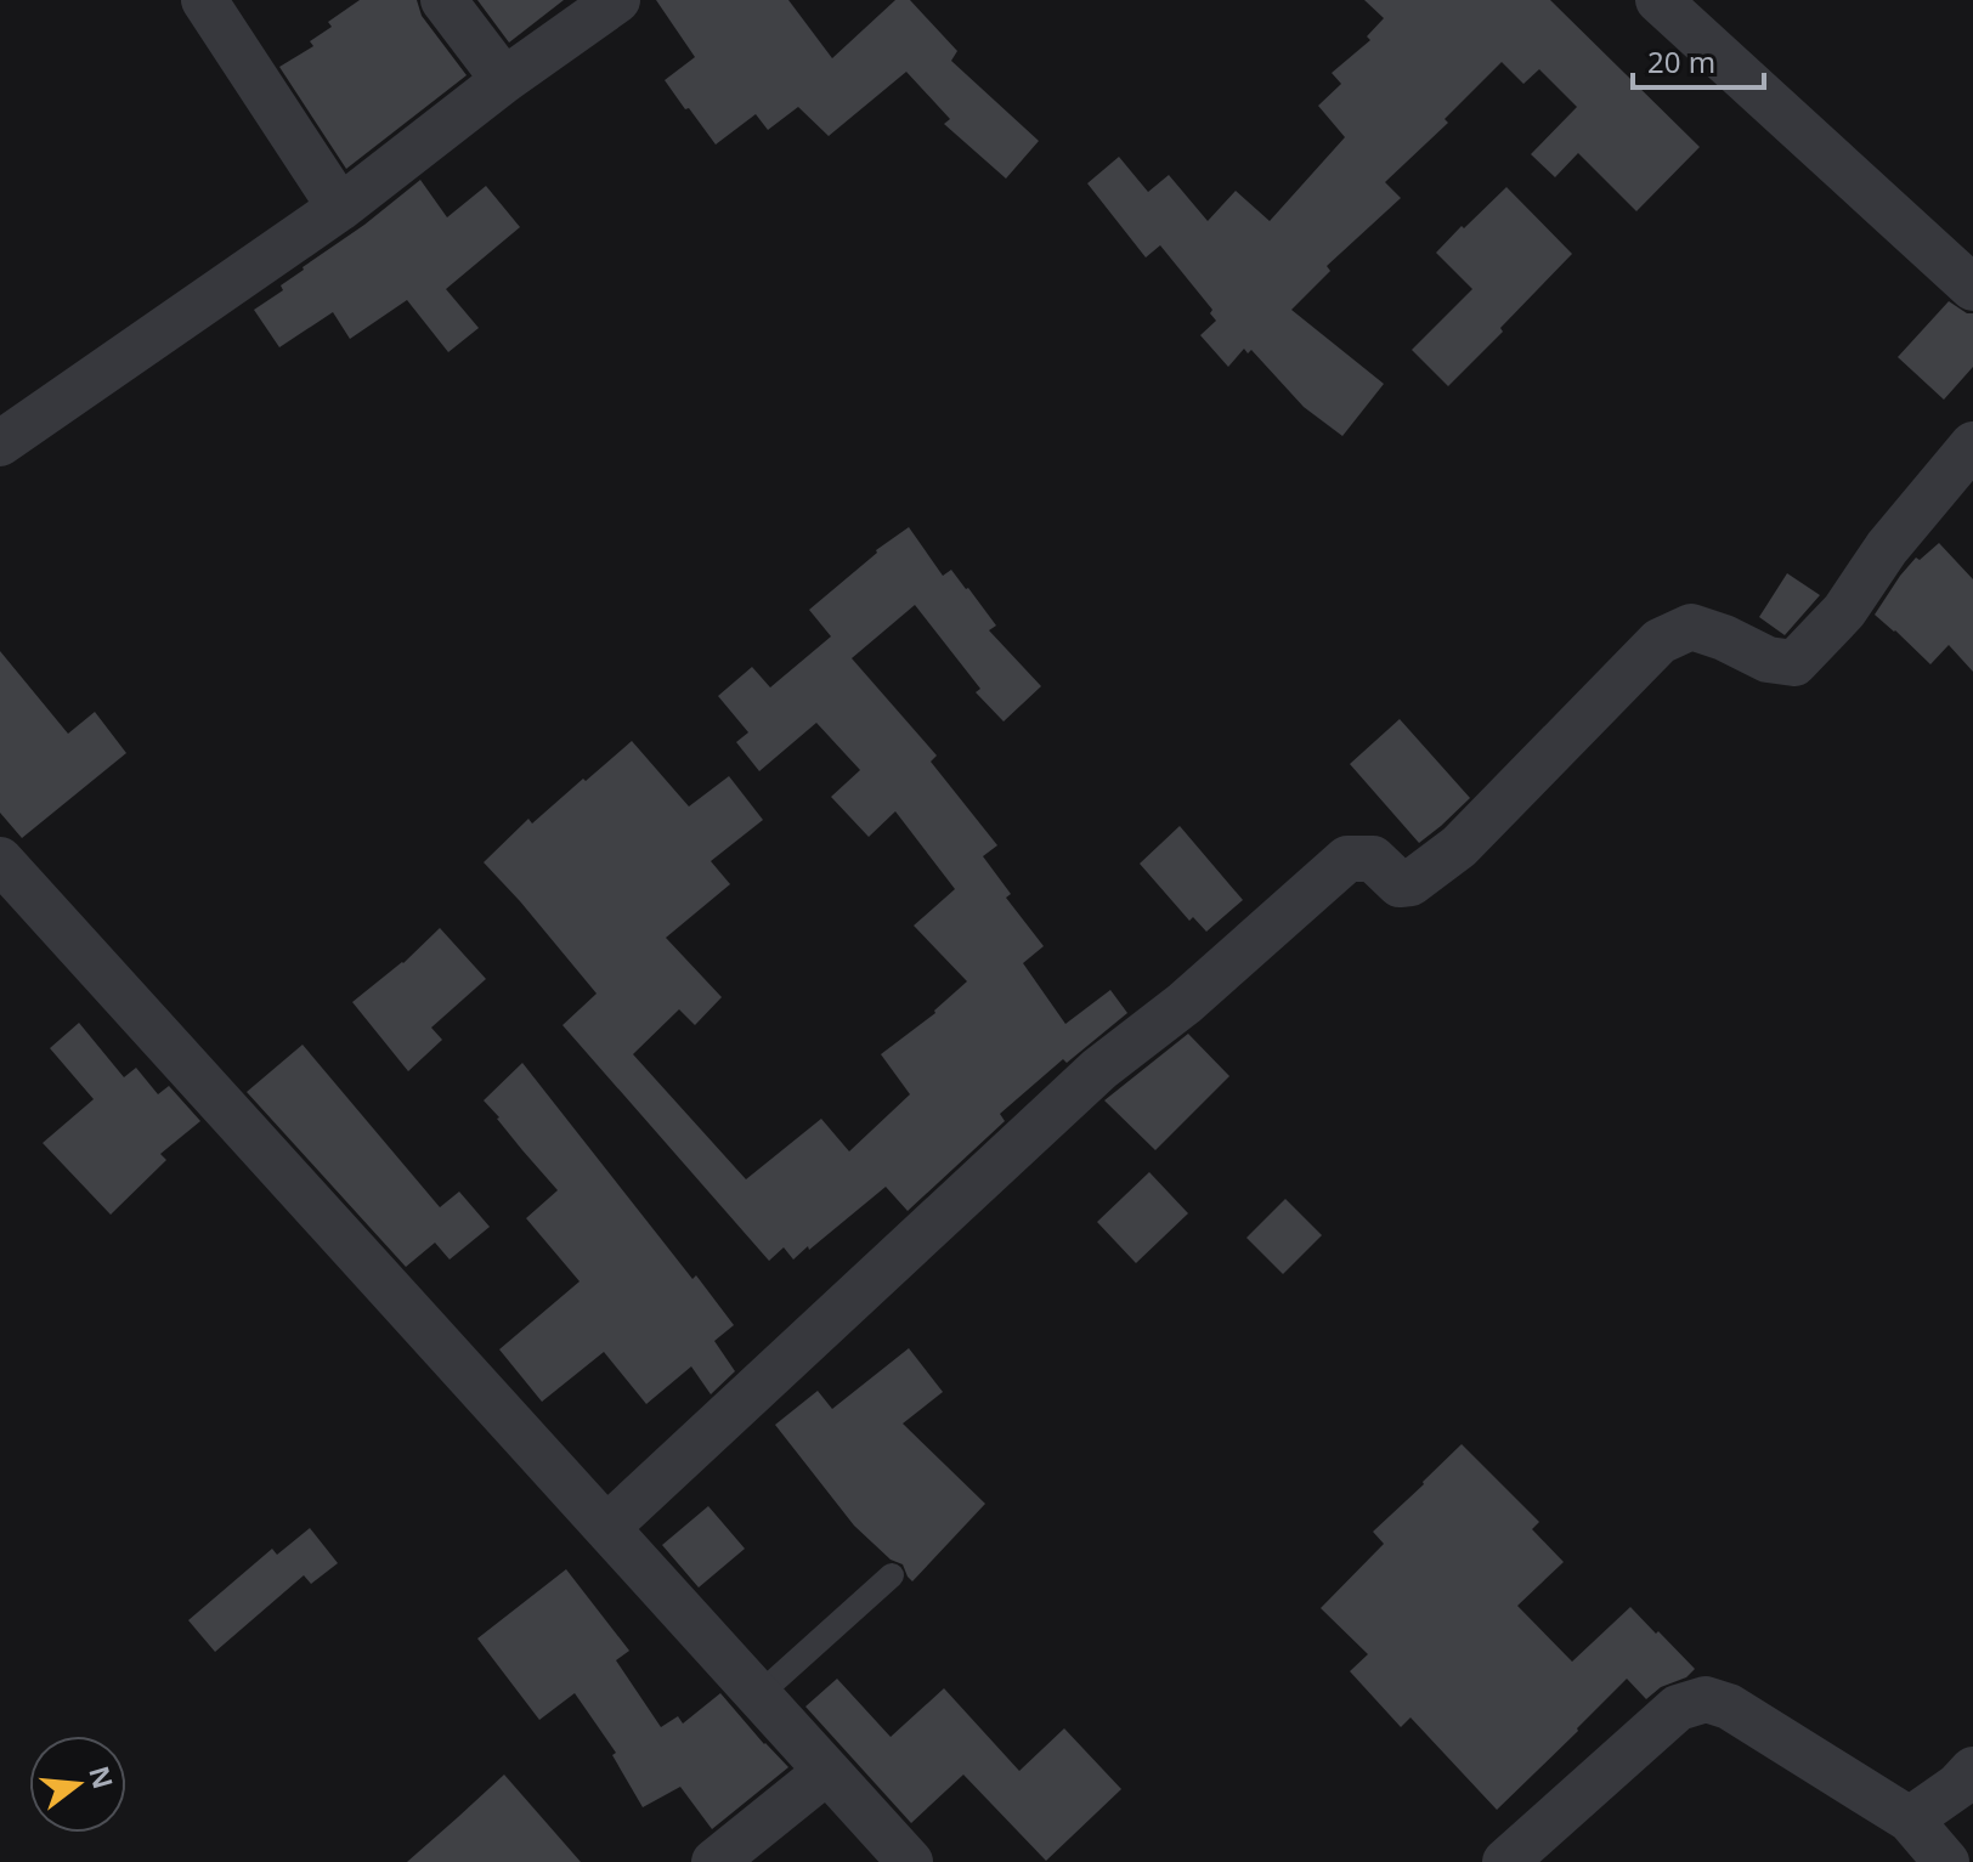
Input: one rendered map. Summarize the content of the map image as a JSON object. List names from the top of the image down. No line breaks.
{"scale_bar":"20 m","north":"right"}
